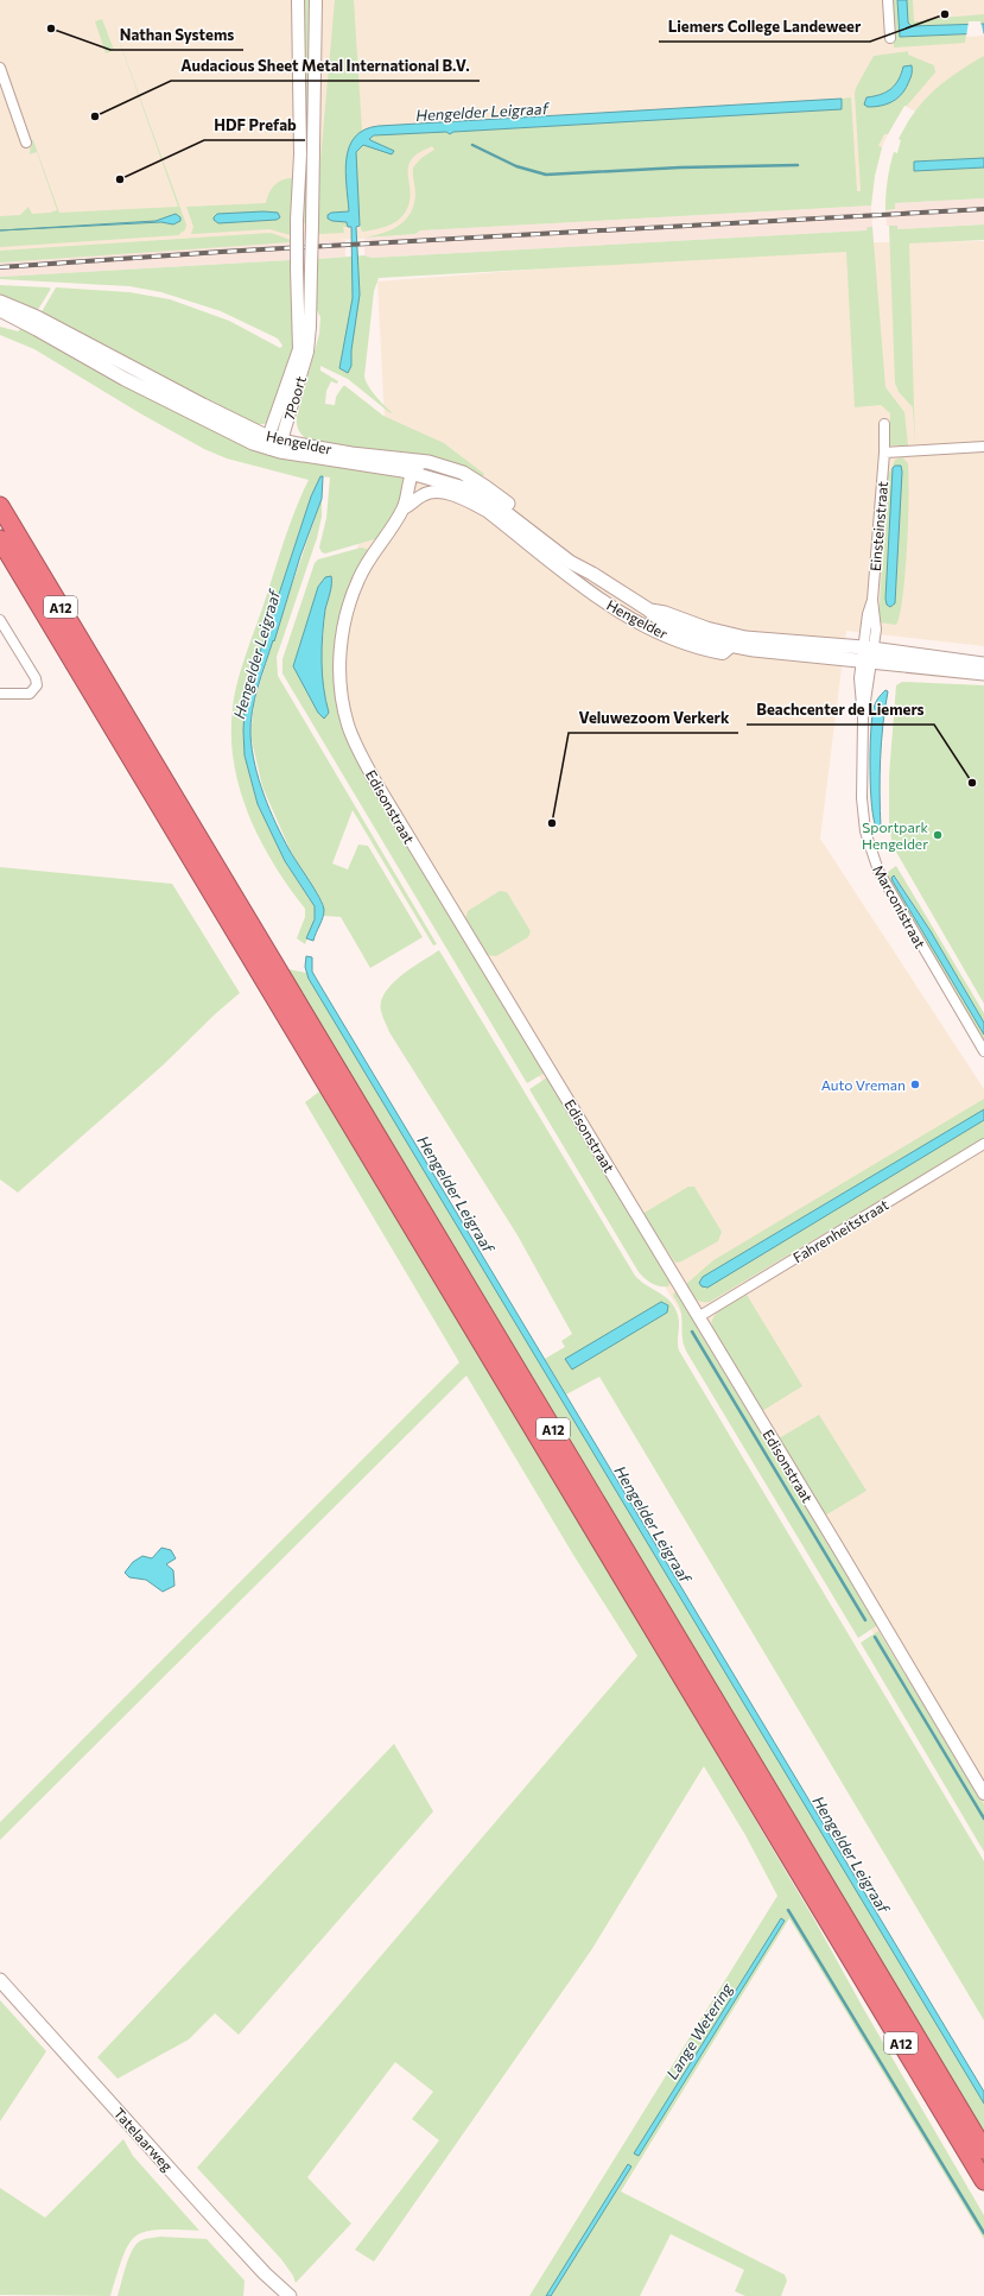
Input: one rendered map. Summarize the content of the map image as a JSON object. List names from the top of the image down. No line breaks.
{"streets":{"highway":["A12"],"main road":["Hengelder","Tatelaarweg"],"street":["7Poort","Einsteinstraat","Edisonstraat","Marconistraat","Fahrenheitstraat"]},"crossings":[["7Poort","Hengelder"],["Hengelder","Einsteinstraat"],["Hengelder","Edisonstraat"],["Hengelder","Marconistraat"],["Einsteinstraat","Marconistraat"],["Edisonstraat","Fahrenheitstraat"]],"water":["Hengelder Leigraaf","Lange Wetering"],"places":["Liemers College Landeweer","Nathan Systems","Audacious Sheet Metal International B.V.","HDF Prefab","Beachcenter de Liemers","Veluwezoom Verkerk","Sportpark Hengelder","Auto Vreman"]}
